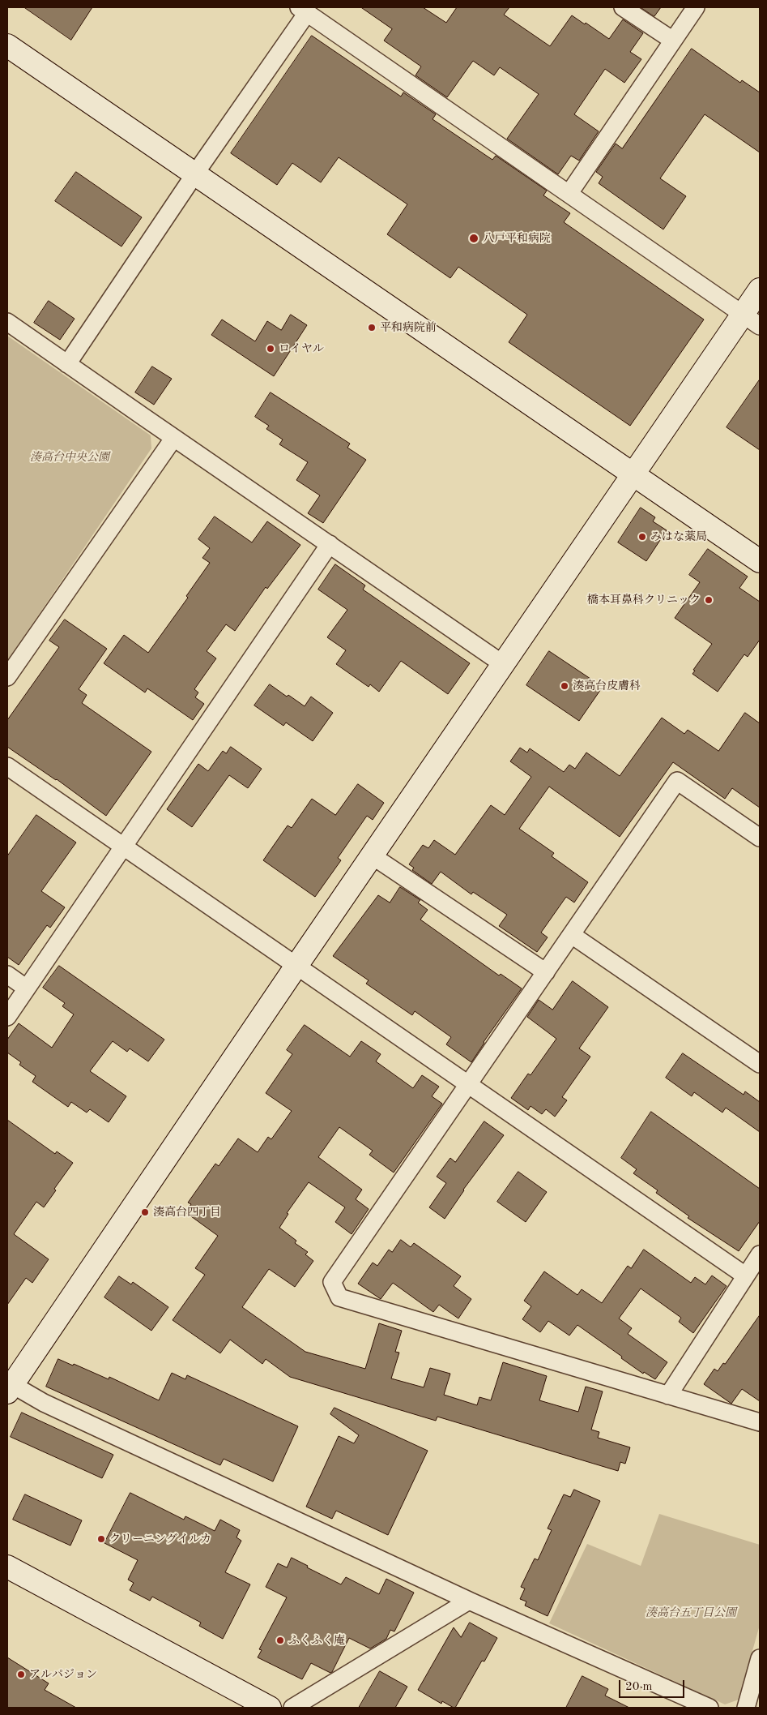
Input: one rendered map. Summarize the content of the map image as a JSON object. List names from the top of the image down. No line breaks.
{"parks":["湊高台中央公園","湊高台五丁目公園"],"places":["八戸平和病院","平和病院前","ロイヤル","みはな薬局","橋本耳鼻科クリニック","湊高台皮膚科","湊高台四丁目","クリーニングイルカ","ふくふく庵","アルパジョン"],"scale_bar":"20 m"}
